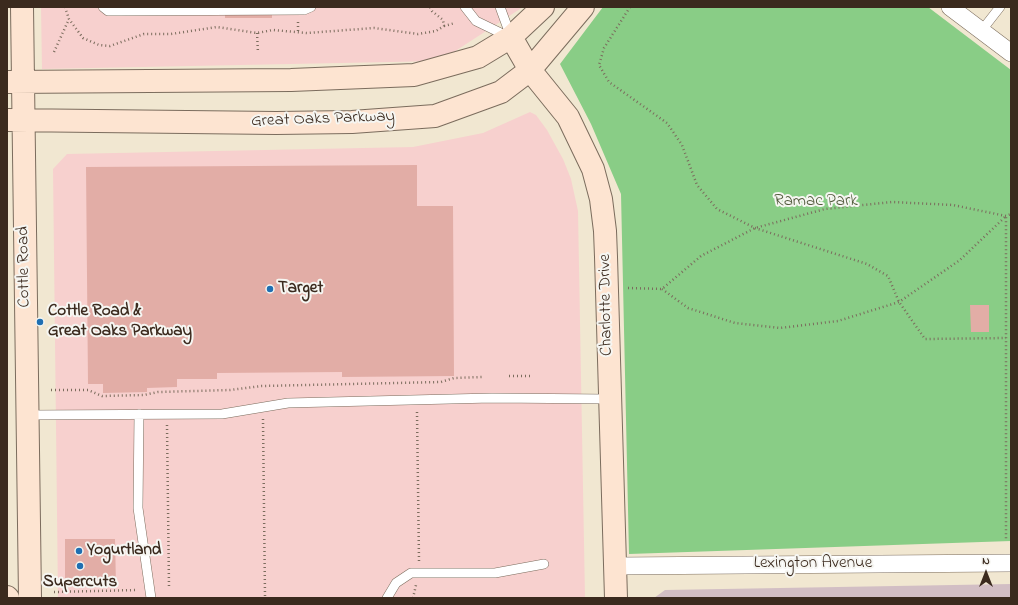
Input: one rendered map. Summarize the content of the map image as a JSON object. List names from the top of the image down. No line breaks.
{"streets":{"main road":["Great Oaks Parkway","Cottle Road","Charlotte Drive"],"street":["Lexington Avenue"]},"crossings":[["Great Oaks Parkway","Cottle Road"],["Great Oaks Parkway","Charlotte Drive"],["Charlotte Drive","Lexington Avenue"]],"parks":["Ramac Park"],"places":["Target","Cottle Road & Great Oaks Parkway","Yogurtland","Supercuts"],"north":"top"}
